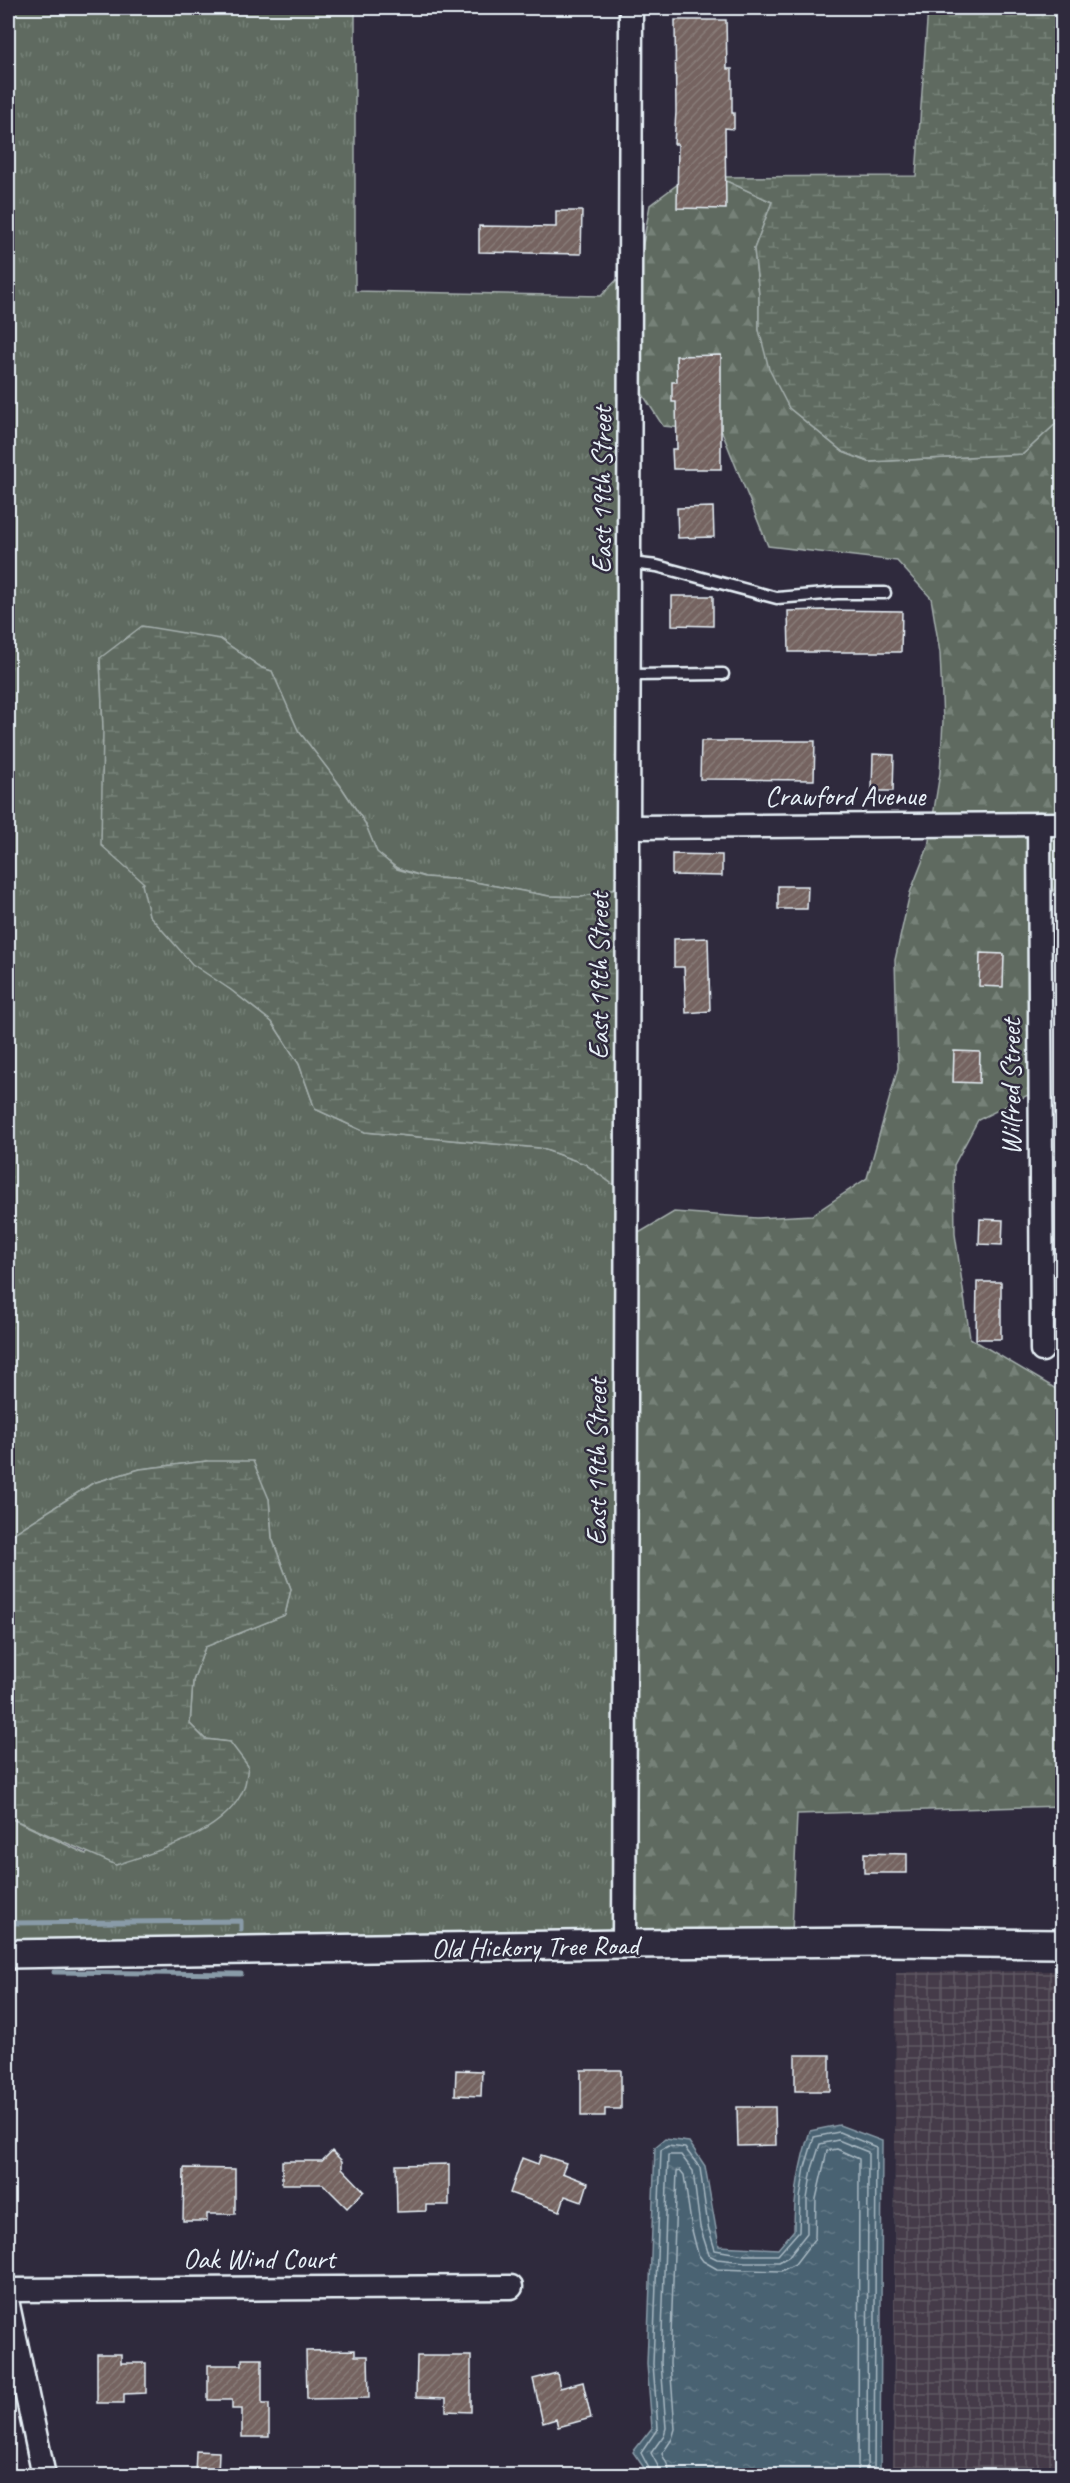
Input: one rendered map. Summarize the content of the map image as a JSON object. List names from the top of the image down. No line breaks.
{"streets":{"street":["East 19th Street","Crawford Avenue","Wilfred Street","Old Hickory Tree Road","Oak Wind Court"]},"crossings":[["East 19th Street","Crawford Avenue"],["East 19th Street","Old Hickory Tree Road"],["Crawford Avenue","Wilfred Street"]]}
